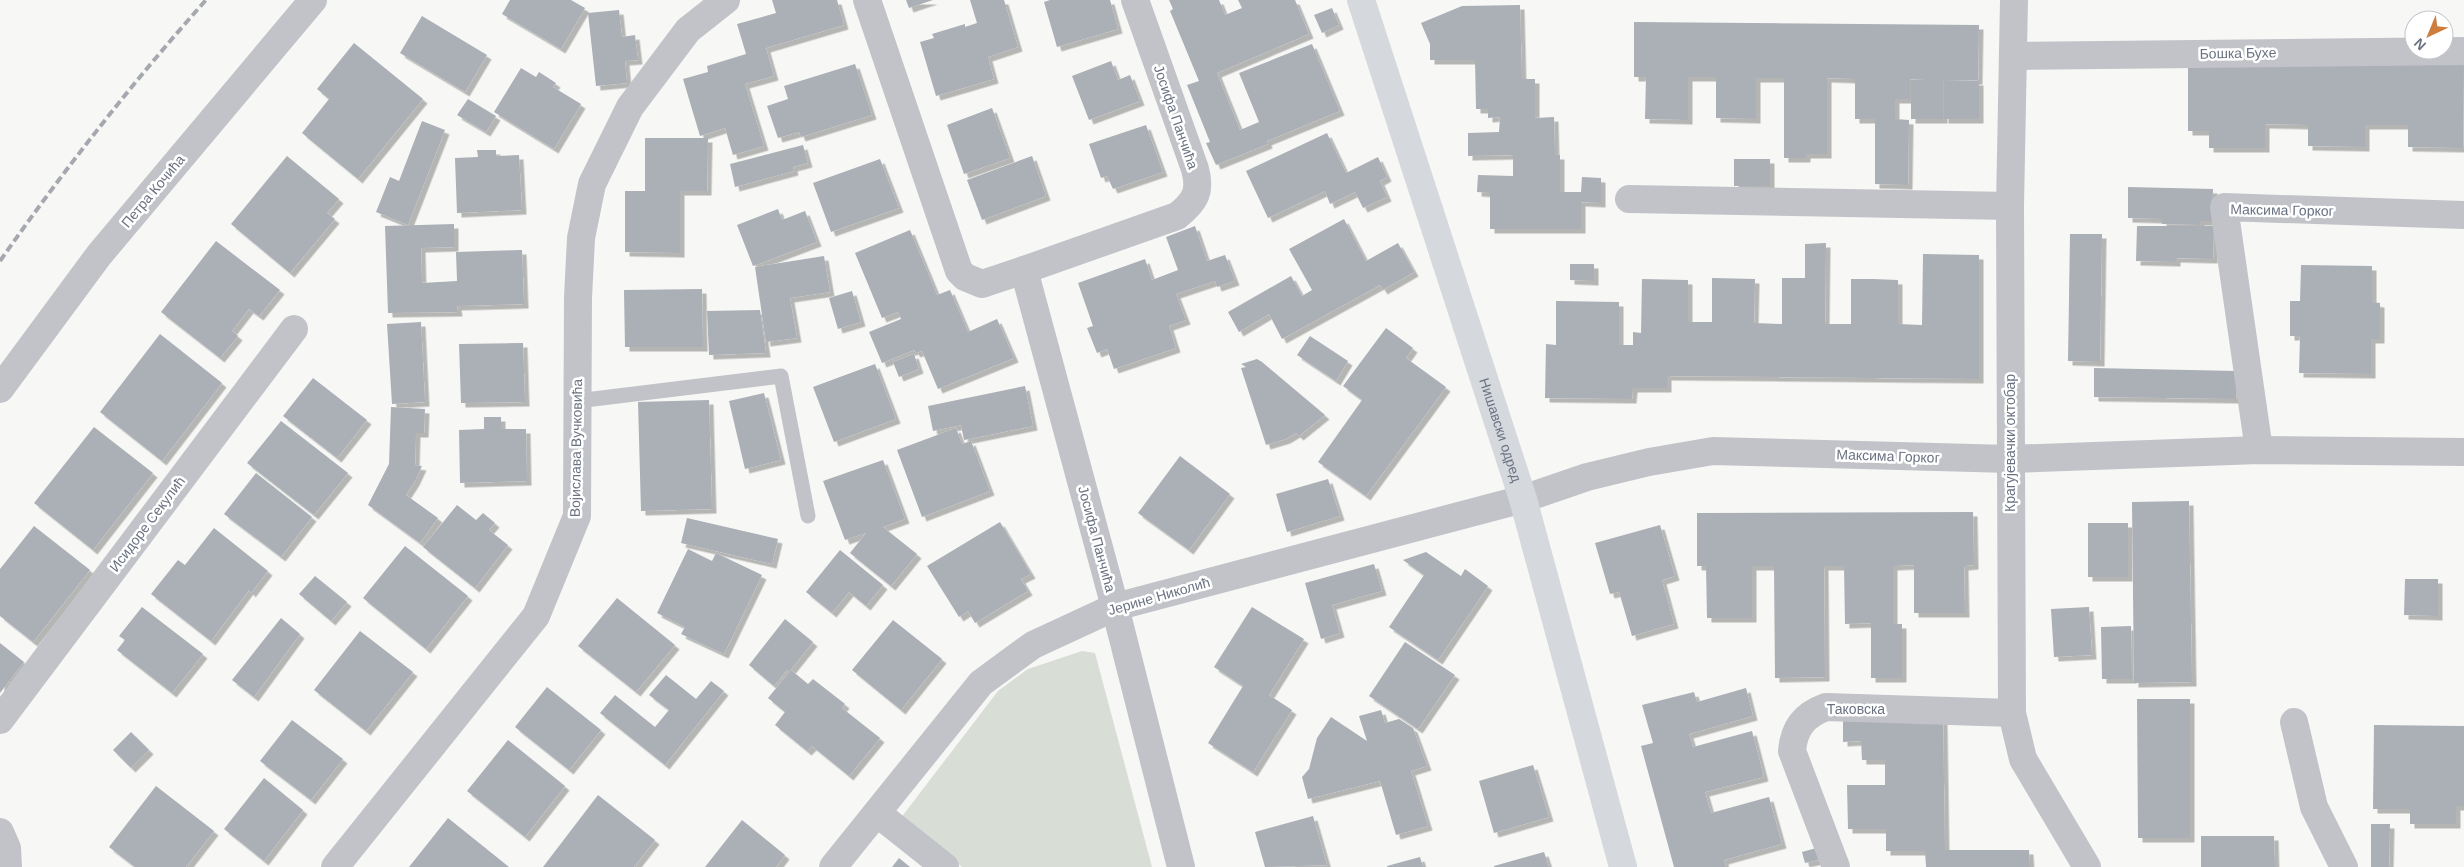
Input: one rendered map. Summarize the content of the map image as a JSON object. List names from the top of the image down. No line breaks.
{"streets":{"street":["Бошка Бухе","Јосифа Панчића","Петра Кочића","Максима Горког","Нишавски одред","Крагујевачки октобар","Војислава Вучковића","Исидоре Секулић","Јерине Николић","Таковска"]},"crossings":[["Бошка Бухе","Крагујевачки октобар"],["Јосифа Панчића","Јерине Николић"],["Максима Горког","Нишавски одред"],["Максима Горког","Крагујевачки октобар"],["Максима Горког","Јерине Николић"],["Нишавски одред","Јерине Николић"],["Крагујевачки октобар","Таковска"]],"north":"bottom left"}
